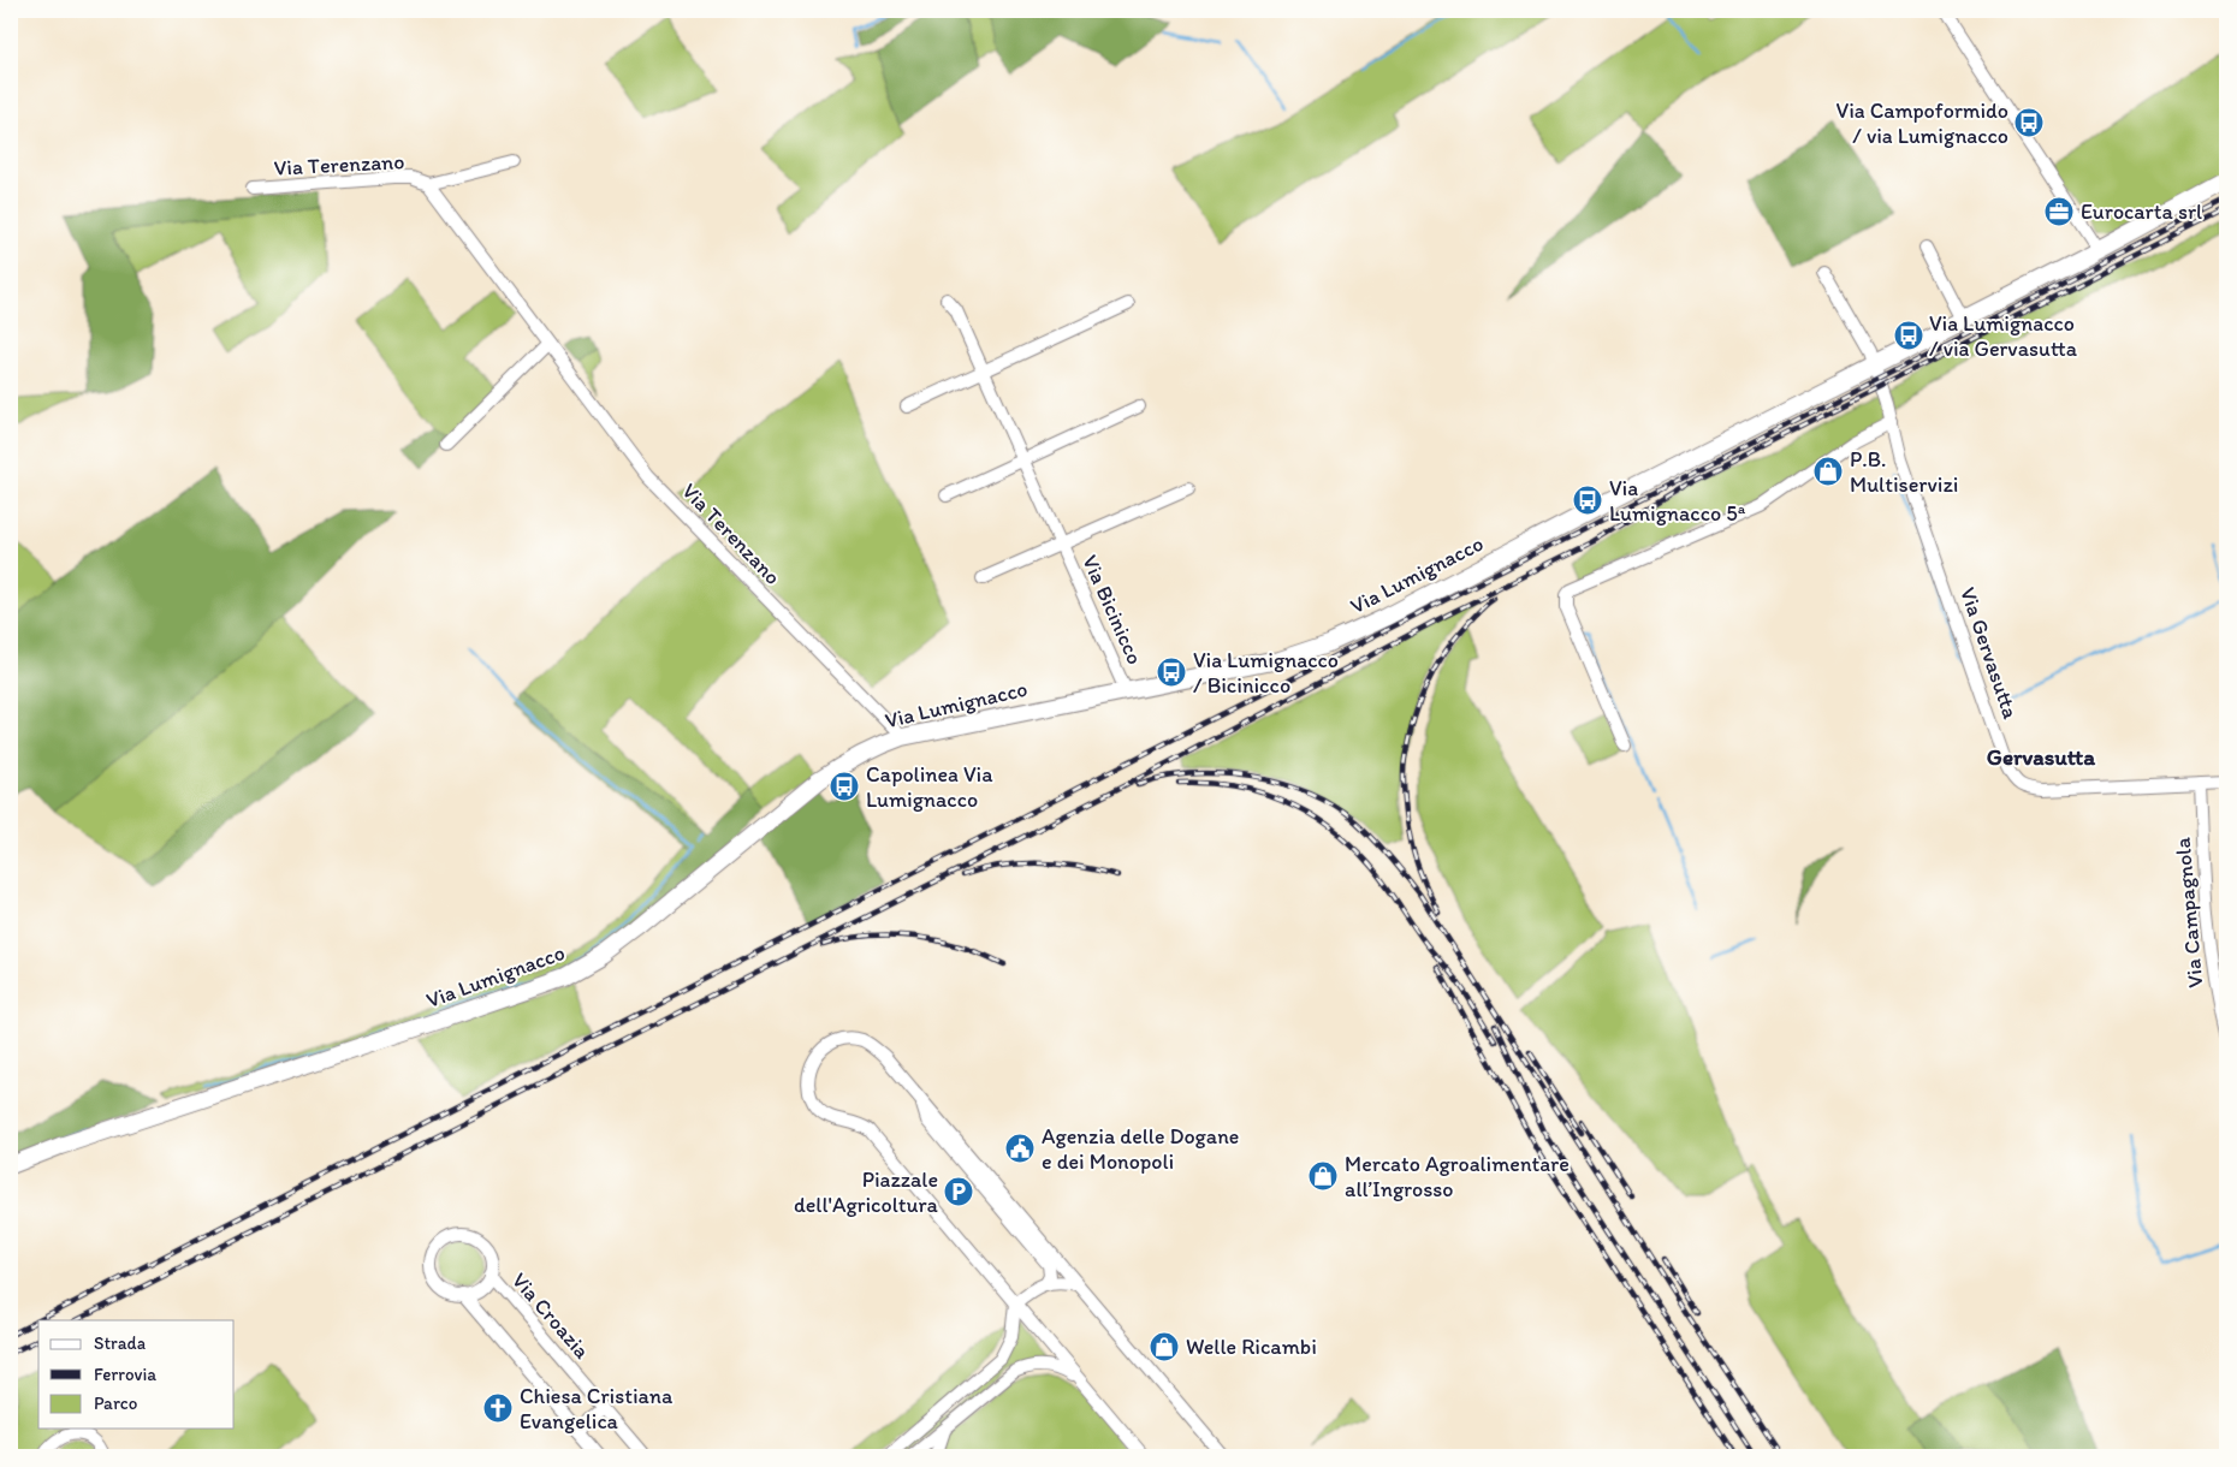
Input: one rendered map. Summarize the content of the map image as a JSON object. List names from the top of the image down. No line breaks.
{"streets":{"main road":["Via Lumignacco"],"street":["Via Terenzano","Via Bicinicco","Via Gervasutta","Via Campagnola","Via Croazia"]},"crossings":[["Via Terenzano","Via Lumignacco"],["Via Lumignacco","Via Bicinicco"],["Via Lumignacco","Via Gervasutta"],["Via Gervasutta","Via Campagnola"]],"districts":["Gervasutta"],"places":{"bus stop":["Via Campoformido / via Lumignacco","Via Lumignacco / via Gervasutta","Via Lumignacco 5ª","Via Lumignacco / Bicinicco","Capolinea Via Lumignacco"],"office":["Eurocarta srl"],"shop":["P.B. Multiservizi","Mercato Agroalimentare all’Ingrosso","Welle Ricambi"],"public building":["Agenzia delle Dogane e dei Monopoli"],"parking":["Piazzale dell'Agricoltura"],"church":["Chiesa Cristiana Evangelica"]},"legend":["Strada","Ferrovia","Parco"]}
